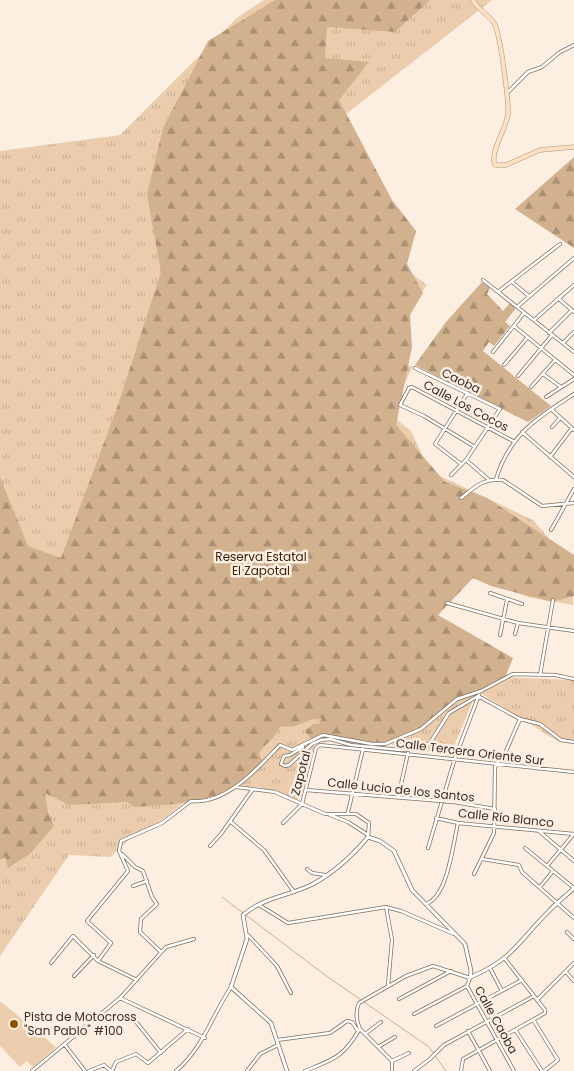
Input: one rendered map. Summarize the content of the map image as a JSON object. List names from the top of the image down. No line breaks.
{"streets":{"street":["Caoba","Calle Los Cocos","Calle Tercera Oriente Sur","Zapotal","Calle Lucio de los Santos","Calle Río Blanco","Calle Caoba"]},"crossings":[["Caoba","Calle Los Cocos"],["Calle Tercera Oriente Sur","Zapotal"],["Zapotal","Calle Lucio de los Santos"]],"parks":["Reserva Estatal El Zapotal"],"places":["Pista de Motocross \"San Pablo\" #100"]}
